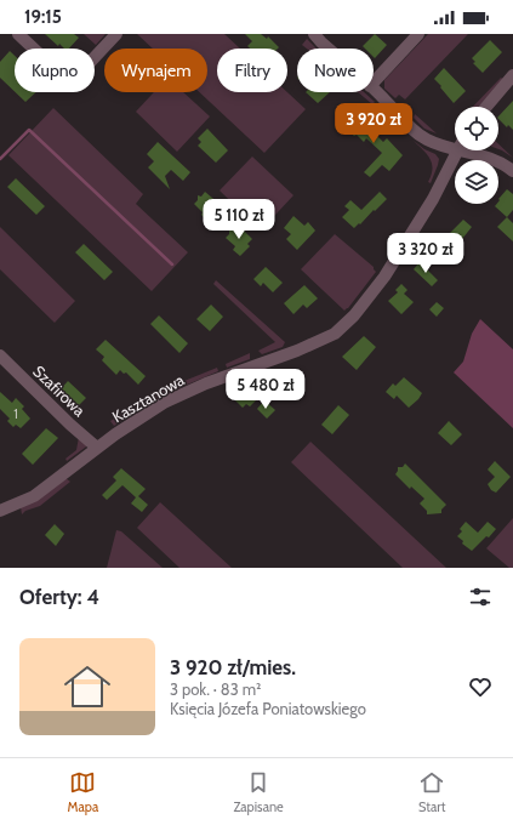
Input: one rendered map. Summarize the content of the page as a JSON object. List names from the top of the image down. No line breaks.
{"streets":{"street":["Szafirowa","Kasztanowa"]},"crossings":[["Szafirowa","Kasztanowa"]],"house_numbers":["1"],"page":{"status":"19:15","chip":["Kupno","Wynajem","Filtry","Nowe"],"price":["3 920 zł","5 110 zł","3 320 zł","5 480 zł"],"heading":"Oferty: 4","list":[{"name":"3 920 zł/mies.","note":"3 pok. · 83 m² · Księcia Józefa Poniatowskiego"}],"tabs":["Mapa","Zapisane","Start"]}}
